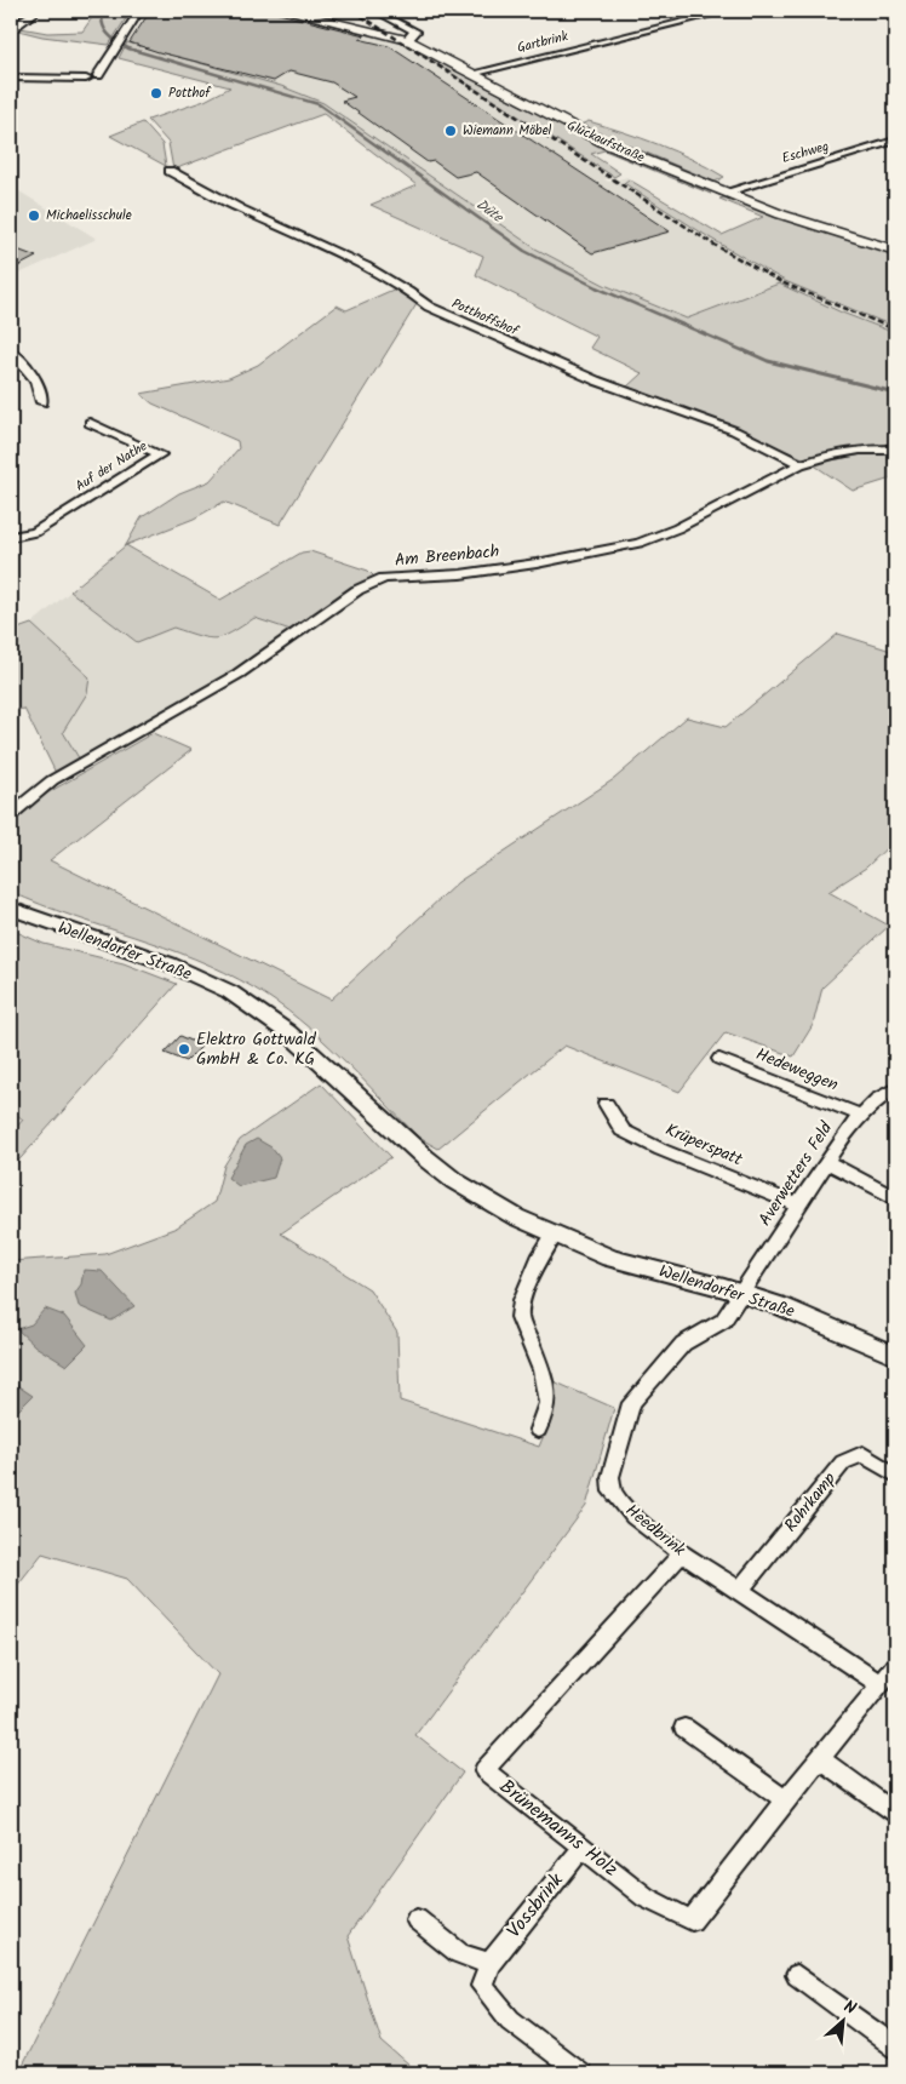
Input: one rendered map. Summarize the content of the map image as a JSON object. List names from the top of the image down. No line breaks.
{"streets":{"main road":["Glückaufstraße"],"street":["Gartbrink","Eschweg","Potthoffshof","Auf der Nathe","Am Breenbach","Wellendorfer Straße","Hedeweggen","Krüperspatt","Averwetters Feld","Rohrkamp","Heedbrink","Brünemanns Holz","Vossbrink"]},"crossings":[["Gartbrink","Glückaufstraße"],["Glückaufstraße","Eschweg"],["Potthoffshof","Am Breenbach"],["Wellendorfer Straße","Averwetters Feld"],["Wellendorfer Straße","Heedbrink"],["Hedeweggen","Averwetters Feld"],["Krüperspatt","Averwetters Feld"],["Averwetters Feld","Heedbrink"],["Rohrkamp","Heedbrink"],["Heedbrink","Brünemanns Holz"],["Brünemanns Holz","Vossbrink"]],"water":["Düte"],"places":["Potthof","Wiemann Möbel","Michaelisschule","Elektro Gottwald GmbH & Co. KG"],"north":"top right"}
